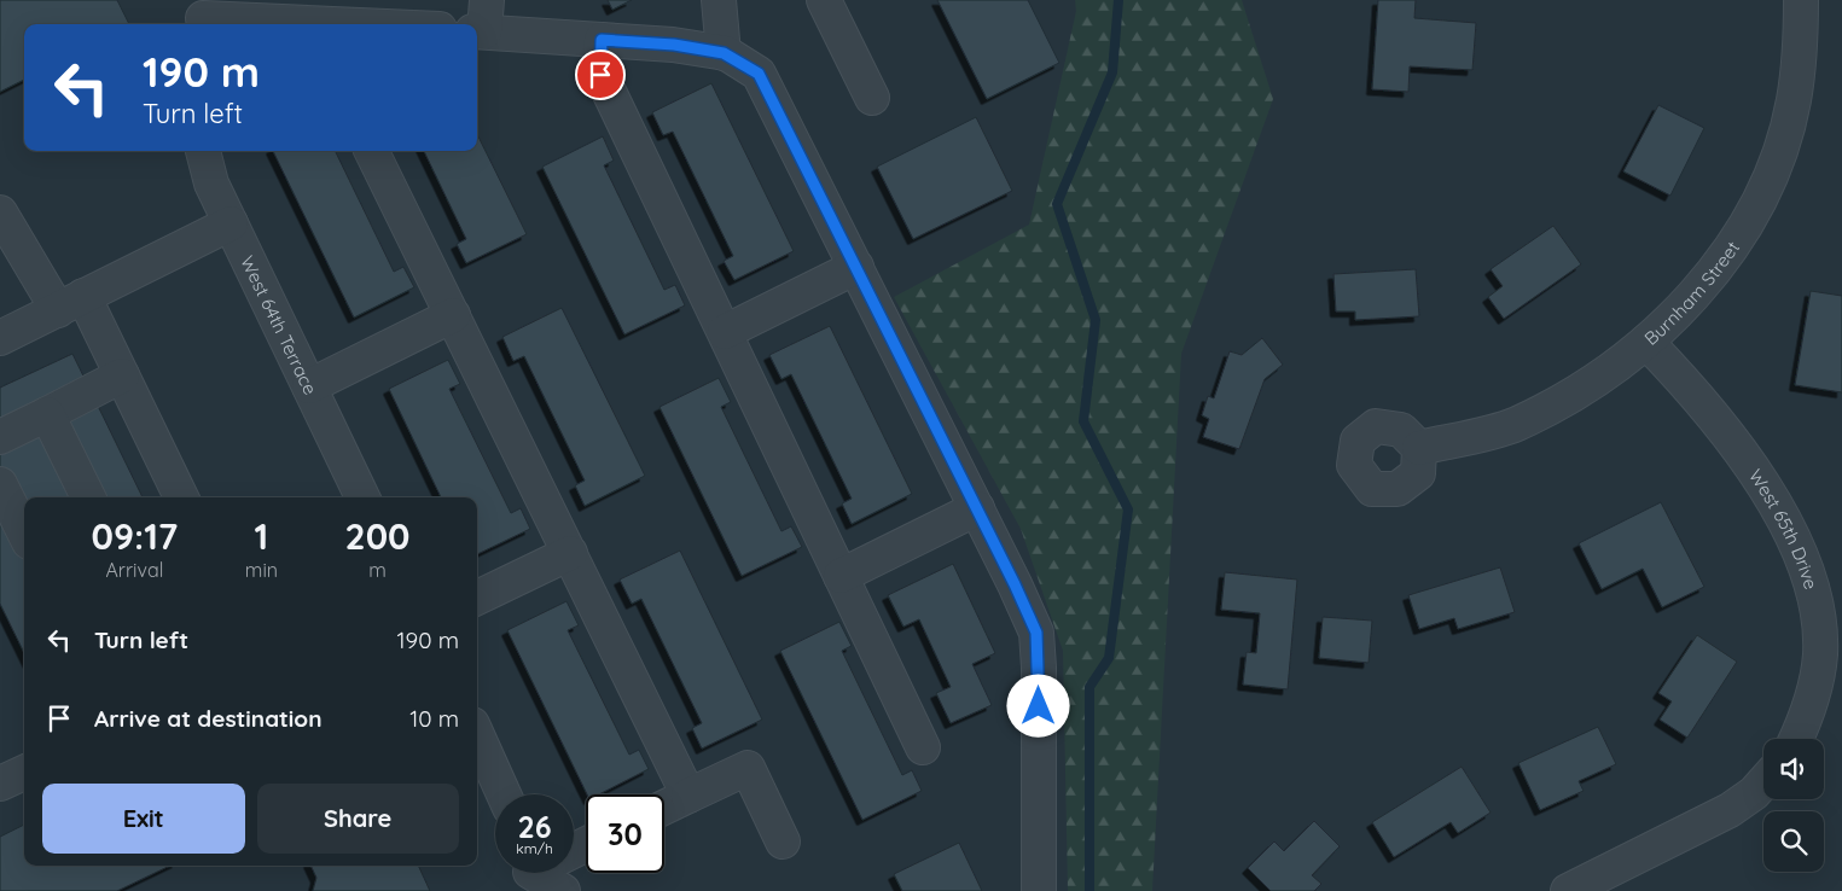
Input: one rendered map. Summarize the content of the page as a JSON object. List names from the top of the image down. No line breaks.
{"streets":{"street":["Burnham Street","West 64th Terrace","West 65th Drive"]},"crossings":[["Burnham Street","West 65th Drive"]],"page":{"turn":["190 m","Turn left"],"eta":["09:17","Arrival","1","min","200","m"],"list":[{"name":"Turn left","value":"190 m"},{"name":"Arrive at destination","value":"10 m"}],"buttons":["Exit","Share"],"speed":"26 km/h","limit":"30"}}
